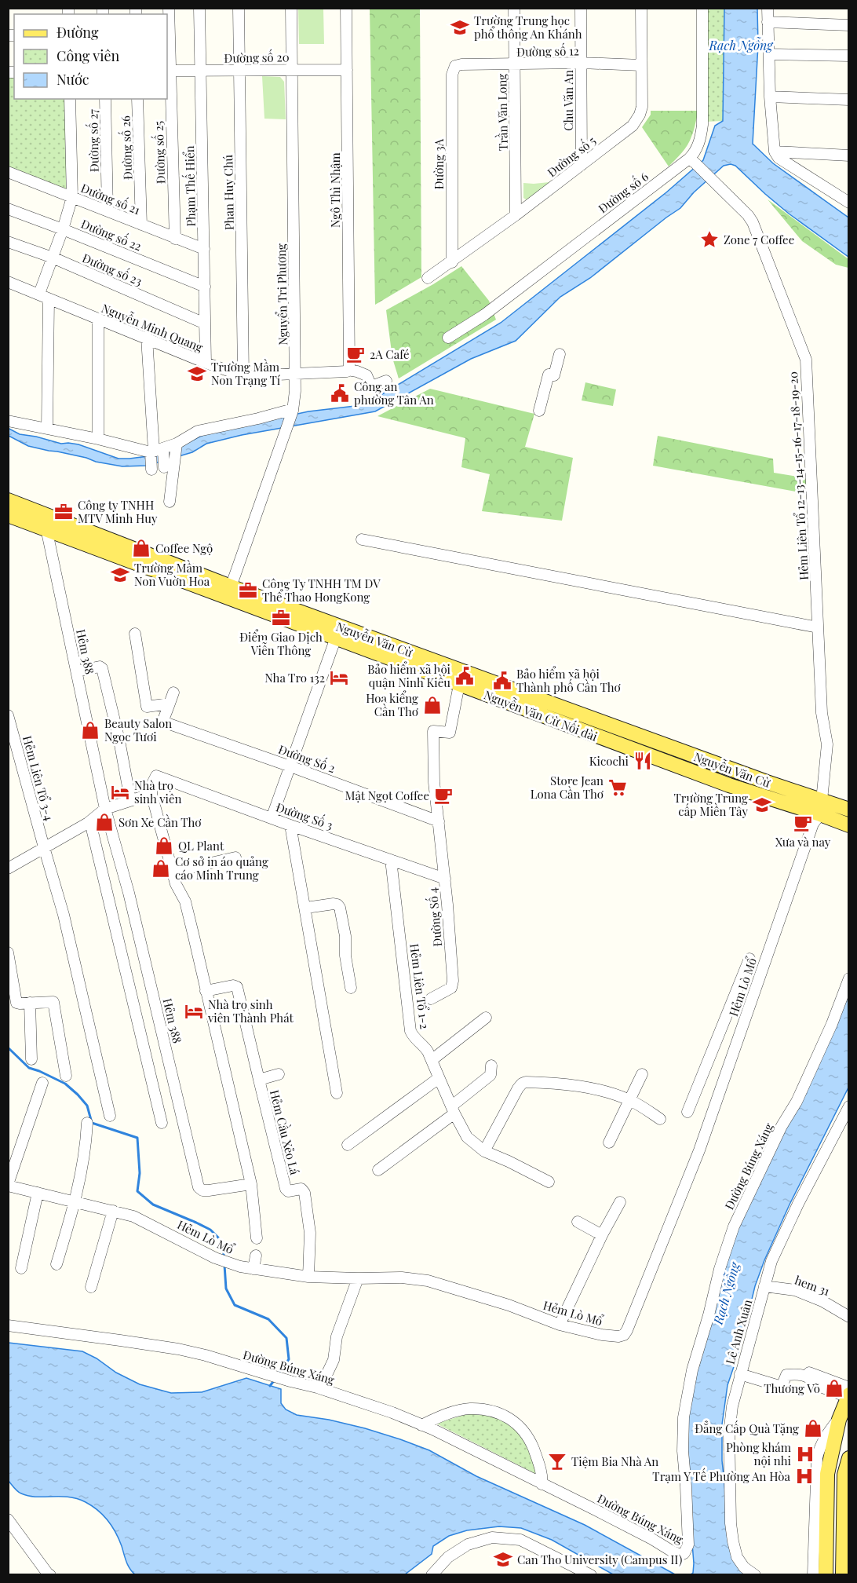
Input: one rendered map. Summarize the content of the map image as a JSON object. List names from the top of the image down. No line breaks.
{"streets":{"main road":["Nguyễn Văn Cừ","Nguyễn Văn Cừ Nối dài"],"street":["Đường số 12","Đường số 20","Chu Văn An","Trần Văn Long","Đường số 27","Đường số 26","Đường số 25","Đường số 5","Đường 3A","Phạm Thế Hiển","Ngô Thì Nhậm","Phan Huy Chú","Đường số 6","Đường số 21","Đường số 22","Đường số 23","Nguyển Tri Phương","Nguyễn Minh Quang","Hẻm Liên Tổ 12-13-14-15-16-17-18-19-20","Hẻm 388","Đường Số 2","Hẻm Liên Tổ 3-4","Đường Số 3","Đường Số 4","Hẻm Liên Tổ 1-2","Hẻm Lò Mổ","Hẻm Cầu Xẻo Lá","Đường Búng Xáng","hem 31","Lê Anh Xuân"]},"crossings":[["Đường số 12","Chu Văn An"],["Đường số 12","Trần Văn Long"],["Đường số 12","Đường số 5"],["Đường số 12","Đường 3A"],["Đường số 20","Đường số 25"],["Đường số 20","Phạm Thế Hiển"],["Đường số 20","Ngô Thì Nhậm"],["Đường số 20","Phan Huy Chú"],["Đường số 20","Nguyển Tri Phương"],["Chu Văn An","Đường số 5"],["Trần Văn Long","Đường số 5"],["Đường số 27","Đường số 21"],["Đường số 26","Đường số 21"],["Đường số 25","Đường số 21"],["Đường số 5","Đường 3A"],["Phạm Thế Hiển","Đường số 21"],["Phạm Thế Hiển","Đường số 22"],["Phạm Thế Hiển","Đường số 23"],["Phạm Thế Hiển","Nguyễn Minh Quang"],["Ngô Thì Nhậm","Nguyễn Minh Quang"],["Phan Huy Chú","Nguyễn Minh Quang"],["Đường số 6","Hẻm Liên Tổ 12-13-14-15-16-17-18-19-20"],["Nguyển Tri Phương","Nguyễn Minh Quang"],["Nguyển Tri Phương","Nguyễn Văn Cừ"],["Nguyển Tri Phương","Nguyễn Văn Cừ Nối dài"],["Hẻm Liên Tổ 12-13-14-15-16-17-18-19-20","Nguyễn Văn Cừ"],["Nguyễn Văn Cừ","Nguyễn Văn Cừ Nối dài"],["Hẻm 388","Nguyễn Văn Cừ Nối dài"],["Nguyễn Văn Cừ Nối dài","Hẻm Lò Mổ"],["Đường Số 2","Đường Số 4"],["Đường Số 3","Đường Số 4"],["Đường Số 3","Hẻm Liên Tổ 1-2"],["Hẻm Lò Mổ","Hẻm Cầu Xẻo Lá"],["hem 31","Lê Anh Xuân"]],"water":["Rạch Ngỗng"],"places":{"school or university":["Trường Trung học phổ thông An Khánh","Trường Mầm Non Trạng Tí","Trường Mầm Non Vuờn Hoa","Trường Trung cấp Miền Tây","Can Tho University (Campus II)"],"place":["Zone 7 Coffee"],"cafe":["2A Café","Mật Ngọt Coffee","Xưa và nay"],"public building":["Công an phường Tân An","Bảo hiểm xã hội quận Ninh Kiều","Bảo hiểm xã hội Thành phố Cần Thơ"],"office":["Công ty TNHH MTV Minh Huy","Công Ty TNHH TM DV Thể Thao HongKong","Điểm Giao Dịch Viễn Thông"],"shop":["Coffee Ngộ","Hoa kiểng Cần Thơ","Beauty Salon Ngọc Tươi","Sơn Xe Cần Thơ","QL Plant","Cơ sở in áo quảng cáo Minh Trung","Thương Võ","Đẳng Cấp Quà Tặng"],"hotel":["Nha Tro 132","Nhà trọ sinh viên","Nhà trọ sinh viên Thành Phát"],"restaurant":["Kicochi"],"supermarket":["Store Jean Lona Cần Thơ"],"hospital":["Phòng khám nội nhi","Trạm Y Tế Phường An Hòa"],"bar":["Tiệm Bia Nhà An"]},"legend":["Đường","Công viên","Nước"]}
